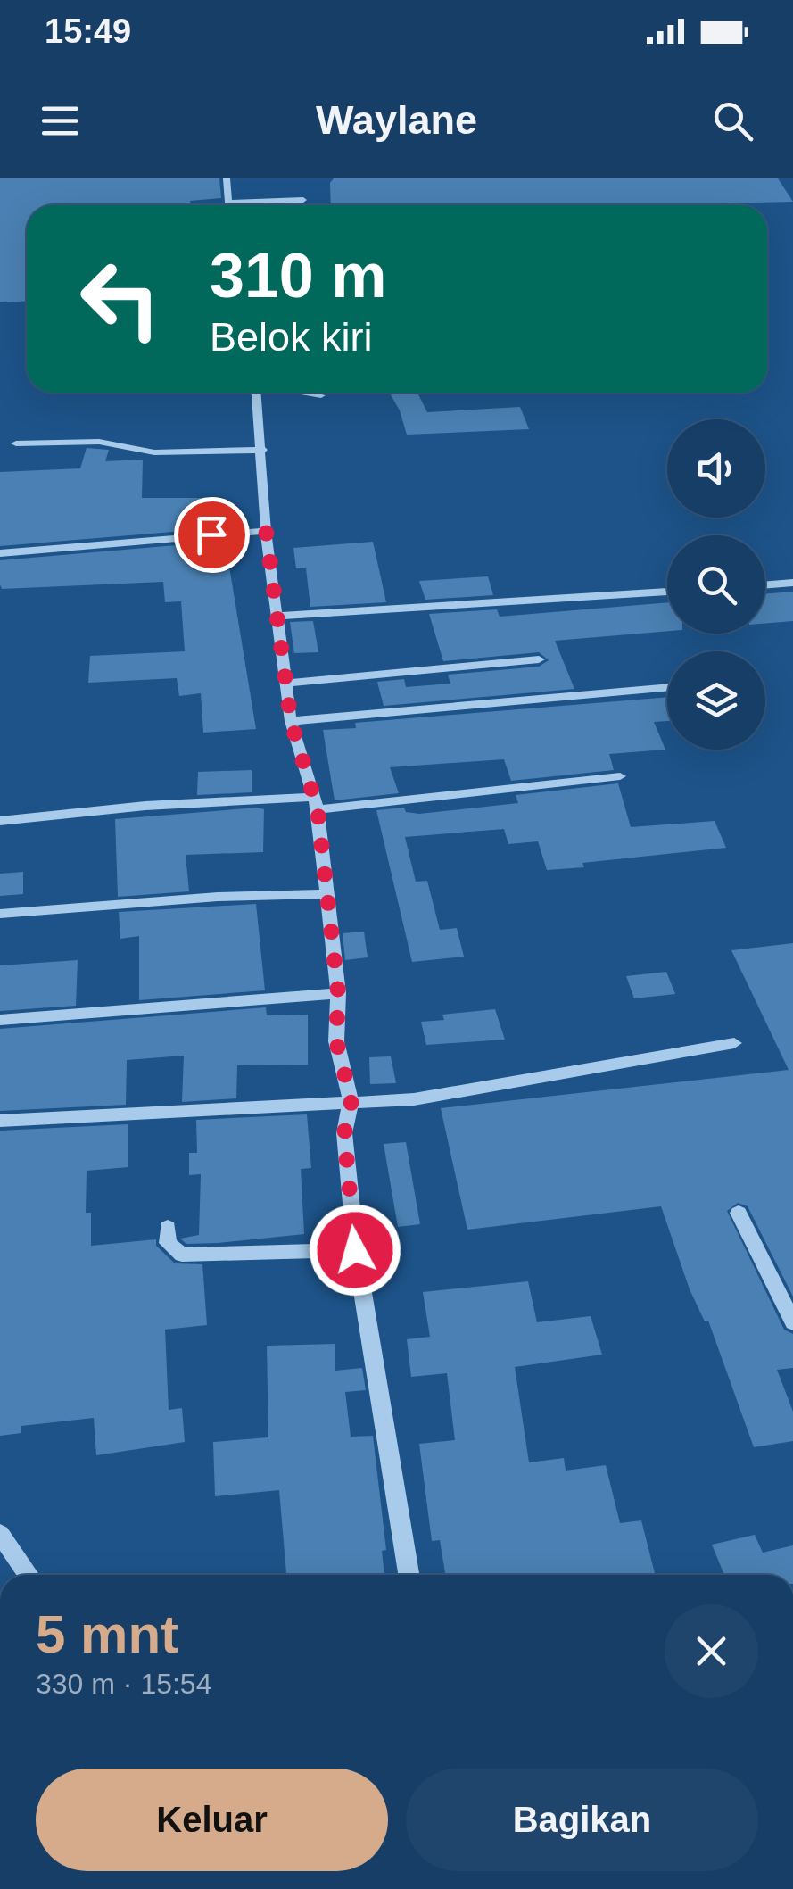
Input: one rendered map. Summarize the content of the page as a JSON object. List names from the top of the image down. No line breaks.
{"page":{"status":"15:49","header":"Waylane","turn":["310 m","Belok kiri"],"heading":["5 mnt","330 m · 15:54"],"buttons":["Keluar","Bagikan"]}}
